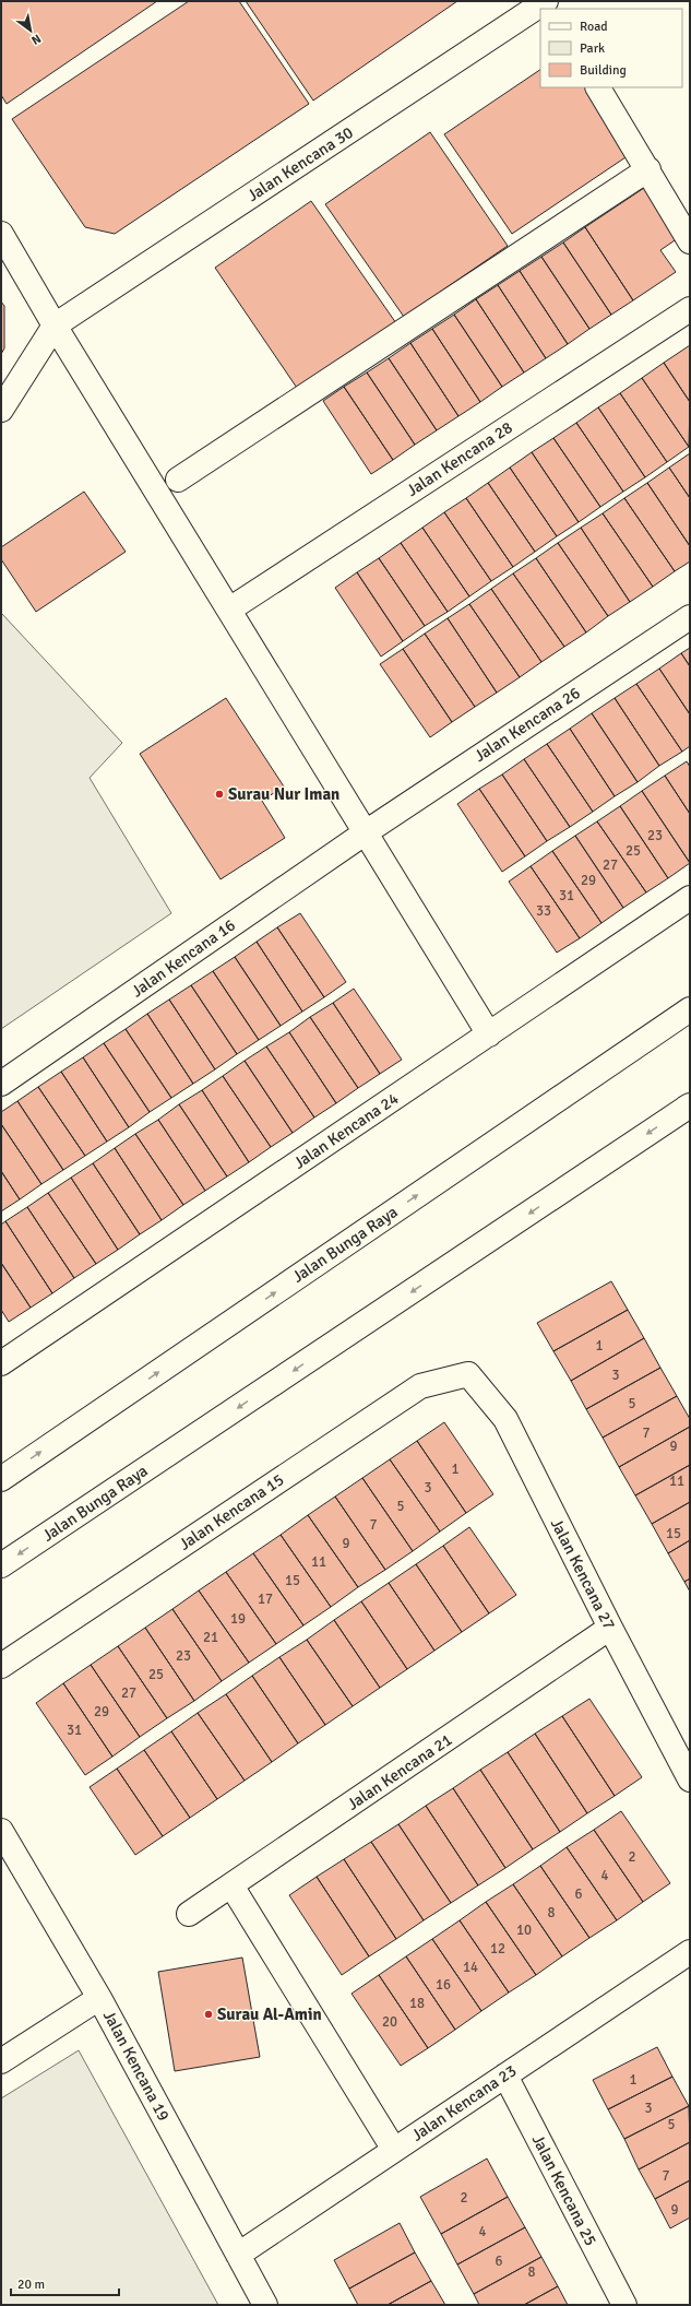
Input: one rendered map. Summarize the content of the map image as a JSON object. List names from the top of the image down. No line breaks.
{"streets":{"street":["Jalan Kencana 30","Jalan Kencana 28","Jalan Kencana 26","Jalan Kencana 16","Jalan Kencana 24","Jalan Bunga Raya","Jalan Kencana 15","Jalan Kencana 27","Jalan Kencana 21","Jalan Kencana 19","Jalan Kencana 23","Jalan Kencana 25"]},"crossings":[["Jalan Kencana 26","Jalan Kencana 16"],["Jalan Kencana 15","Jalan Kencana 27"],["Jalan Kencana 27","Jalan Kencana 21"],["Jalan Kencana 19","Jalan Kencana 23"],["Jalan Kencana 23","Jalan Kencana 25"]],"places":["Surau Nur Iman","Surau Al-Amin"],"house_numbers":["23","25","27","29","31","33","1","3","5","7","9","1","11","3","5","7","15","9","11","15","17","19","21","23","25","27","29","31","2","4","6","8","10","12","14","16","18","20","1","3","5","7","2","9","4","6","8"],"legend":["Road","Park","Building"],"scale_bar":"20 m","north":"bottom right"}
